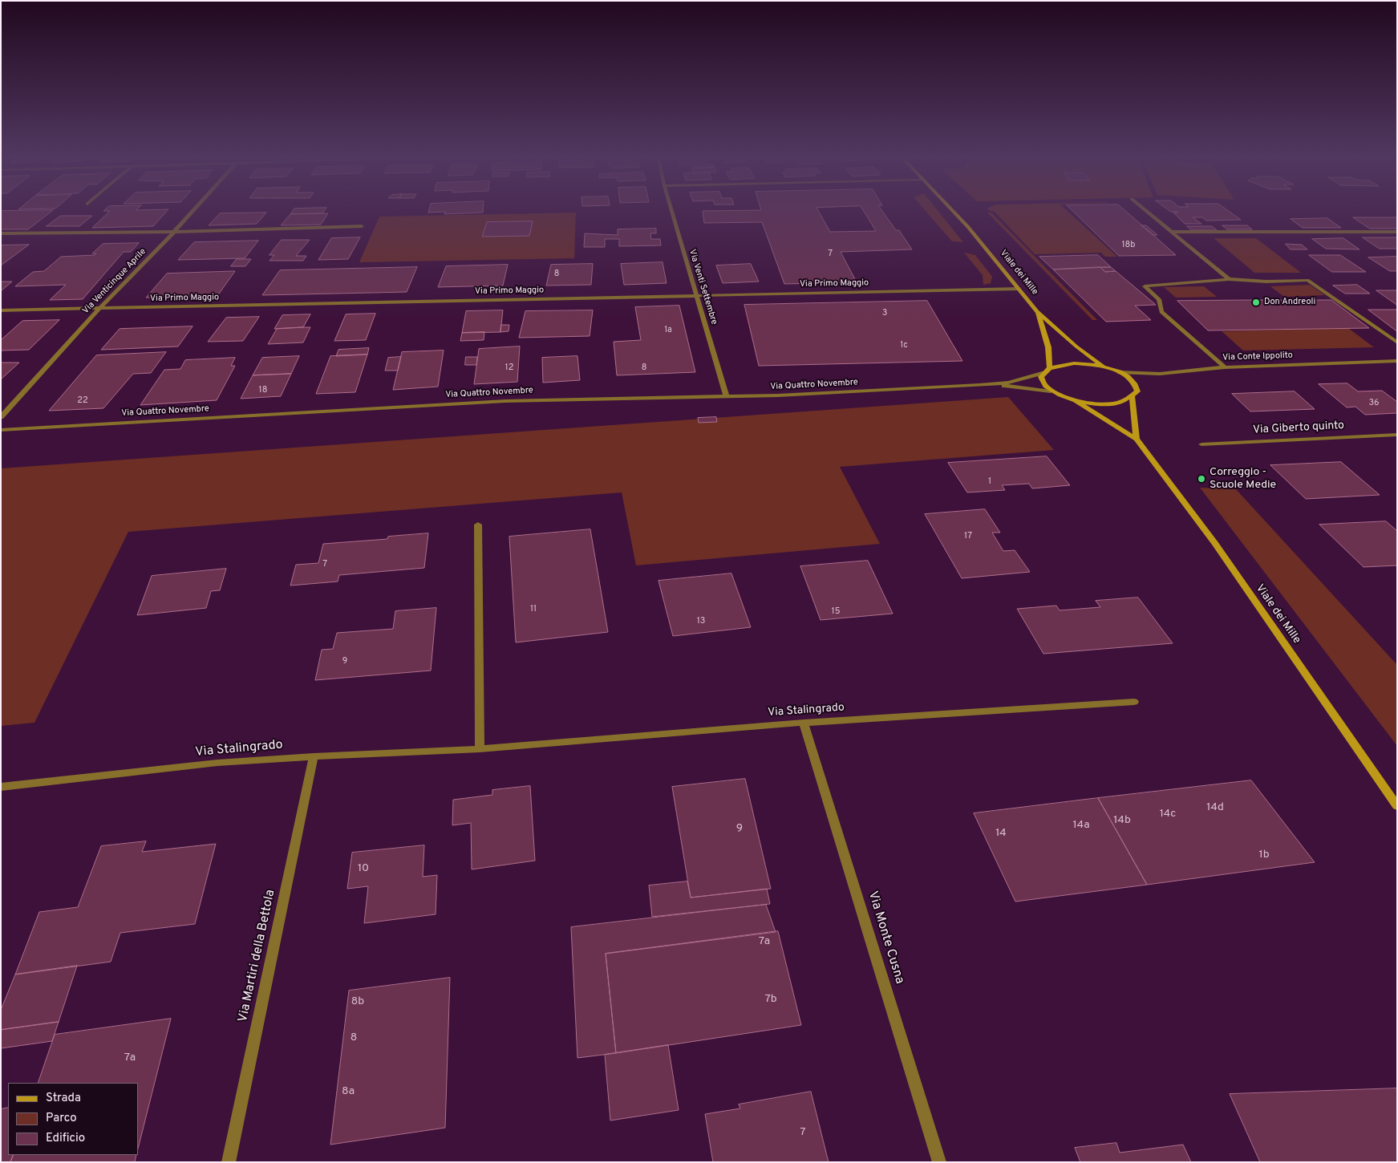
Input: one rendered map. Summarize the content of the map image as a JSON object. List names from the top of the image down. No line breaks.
{"streets":{"main road":["Viale dei Mille"],"street":["Via Venticinque Aprile","Via Primo Maggio","Via Venti Settembre","Via Conte Ippolito","Via Quattro Novembre","Via Giberto quinto","Via Stalingrado","Via Monte Cusna","Via Martiri della Bettola"]},"crossings":[["Viale dei Mille","Via Primo Maggio"],["Viale dei Mille","Via Conte Ippolito"],["Viale dei Mille","Via Quattro Novembre"],["Via Venticinque Aprile","Via Primo Maggio"],["Via Primo Maggio","Via Venti Settembre"],["Via Venti Settembre","Via Quattro Novembre"],["Via Stalingrado","Via Monte Cusna"],["Via Stalingrado","Via Martiri della Bettola"]],"places":["Don Andreoli","Correggio - Scuole Medie"],"house_numbers":["18b","7","8","3","1a","1c","12","8","18","22","36","1","17","7","11","15","13","9","14d","14c","14b","14a","9","14","1b","10","7a","7b","8b","8","7a","8a","7"],"legend":["Strada","Parco","Edificio"]}
